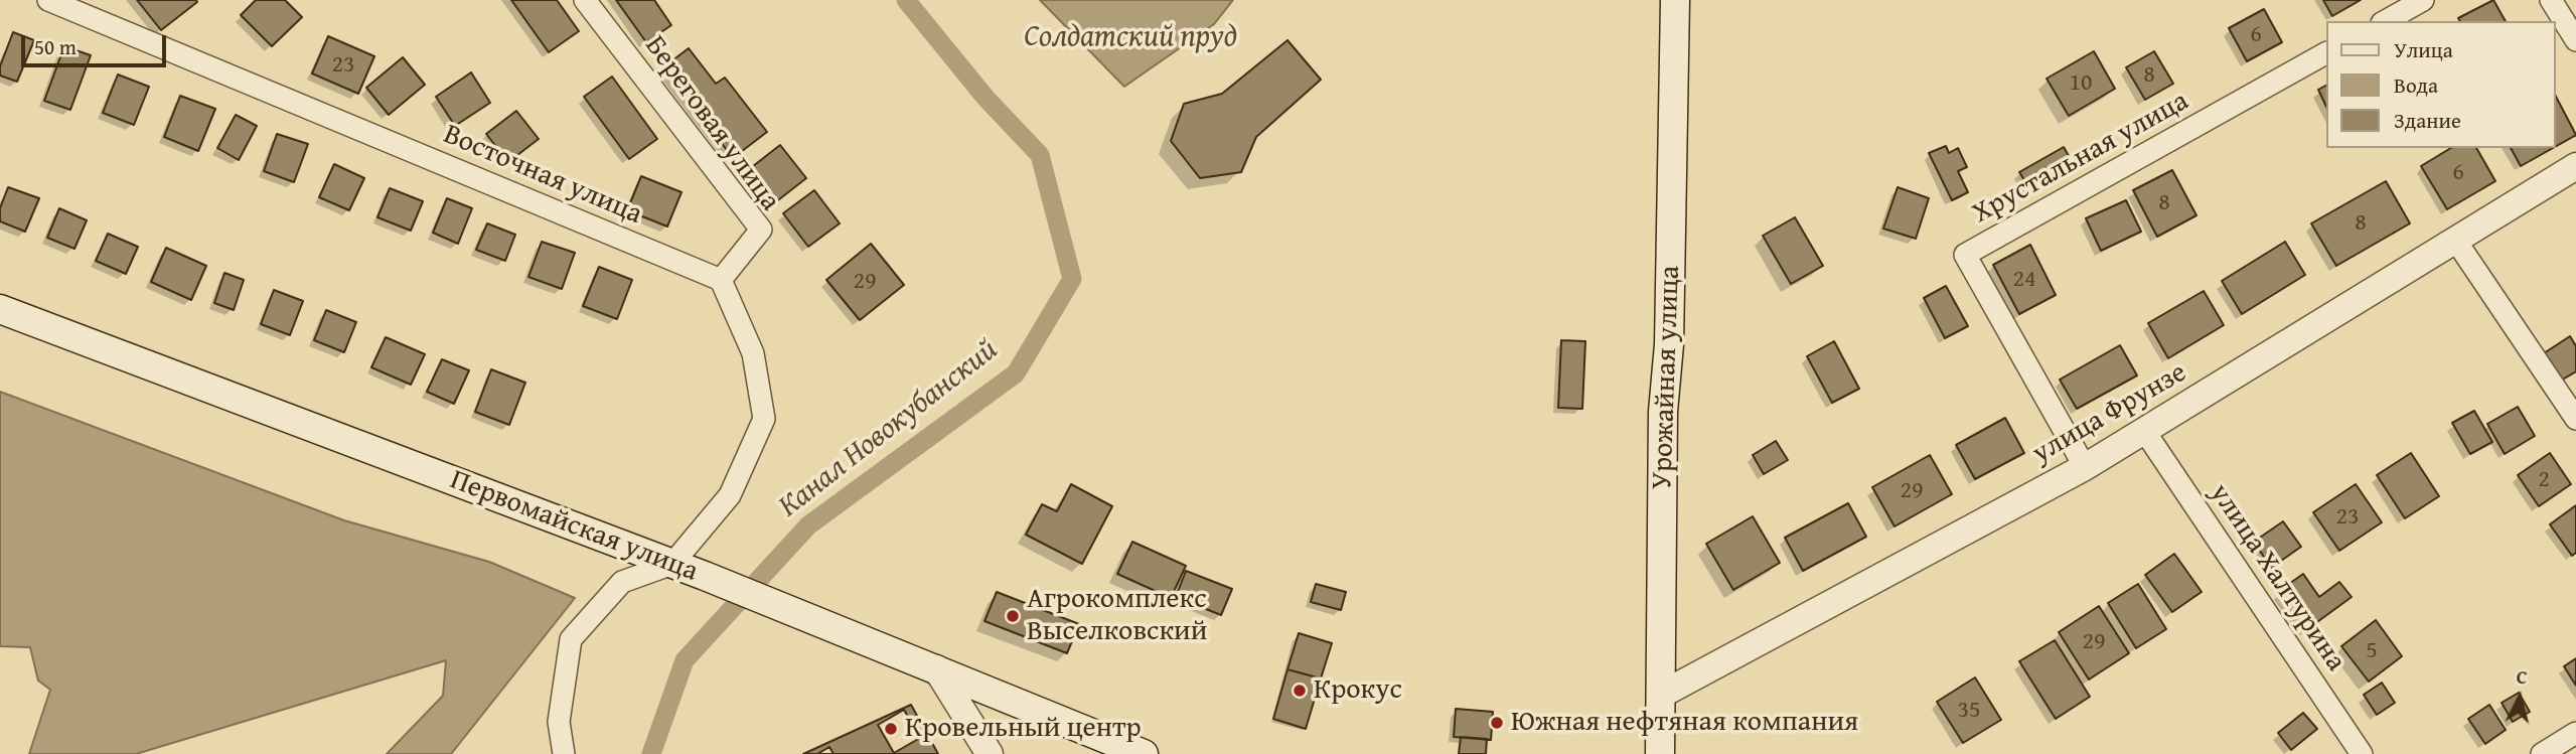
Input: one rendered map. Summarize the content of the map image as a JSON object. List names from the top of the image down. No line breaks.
{"streets":{"main road":["Урожайная улица","Первомайская улица"],"street":["Береговая улица","Хрустальная улица","Восточная улица","улица Фрунзе","улица Халтурина"]},"crossings":[["Береговая улица","Восточная улица"],["Хрустальная улица","улица Фрунзе"],["Урожайная улица","улица Фрунзе"],["улица Фрунзе","улица Халтурина"]],"water":["Солдатский пруд","Канал Новокубанский"],"places":["Агрокомплекс Выселковский","Крокус","Южная нефтяная компания","Кровельный центр"],"house_numbers":["6","23","8","10","6","8","8","24","29","2","29","23","29","5","35"],"legend":["Улица","Вода","Здание"],"scale_bar":"50 m","north":"top"}
